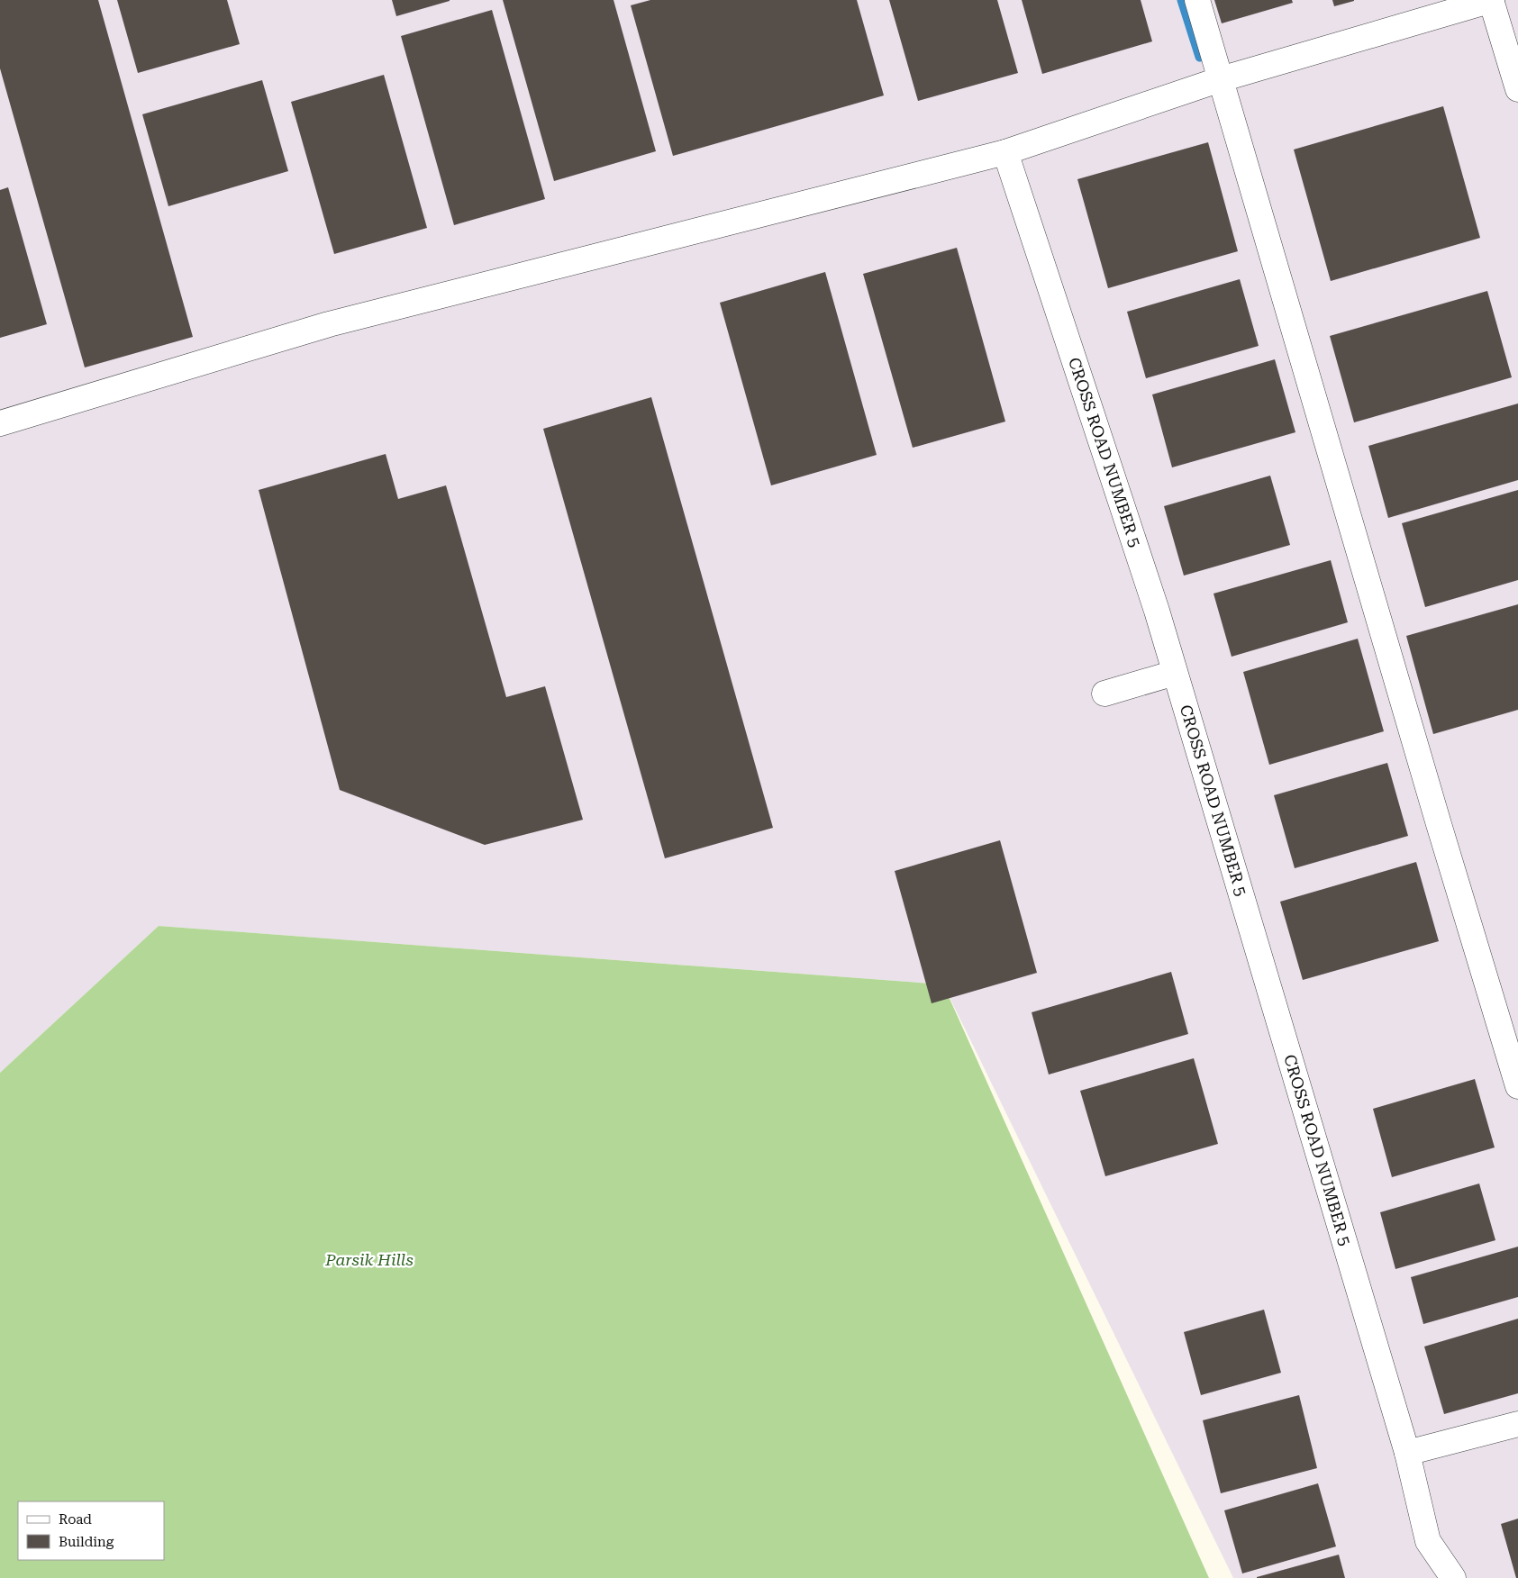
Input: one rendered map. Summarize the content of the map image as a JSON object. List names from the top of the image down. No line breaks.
{"streets":{"street":["CROSS ROAD NUMBER 5"]},"parks":["Parsik Hills"],"legend":["Road","Building"]}
